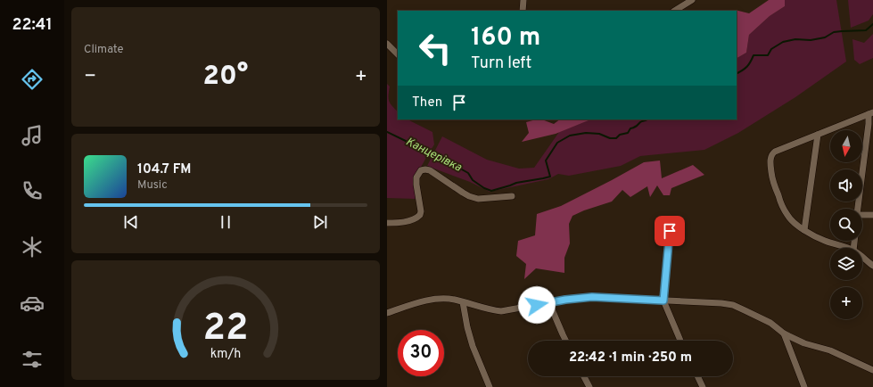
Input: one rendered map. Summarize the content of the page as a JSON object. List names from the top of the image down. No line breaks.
{"water":["Канцерівка"],"north":"bottom","page":{"tabs":"22:41","tile":"Climate","turn":["160 m","Turn left"],"heat":["−","20°","+"],"then":"Then","map_buttons":"+","song":["104.7 FM","Music"],"limit":"30","trip":"22:42 · 1 min · 250 m","gauge":["22","km/h"]}}
